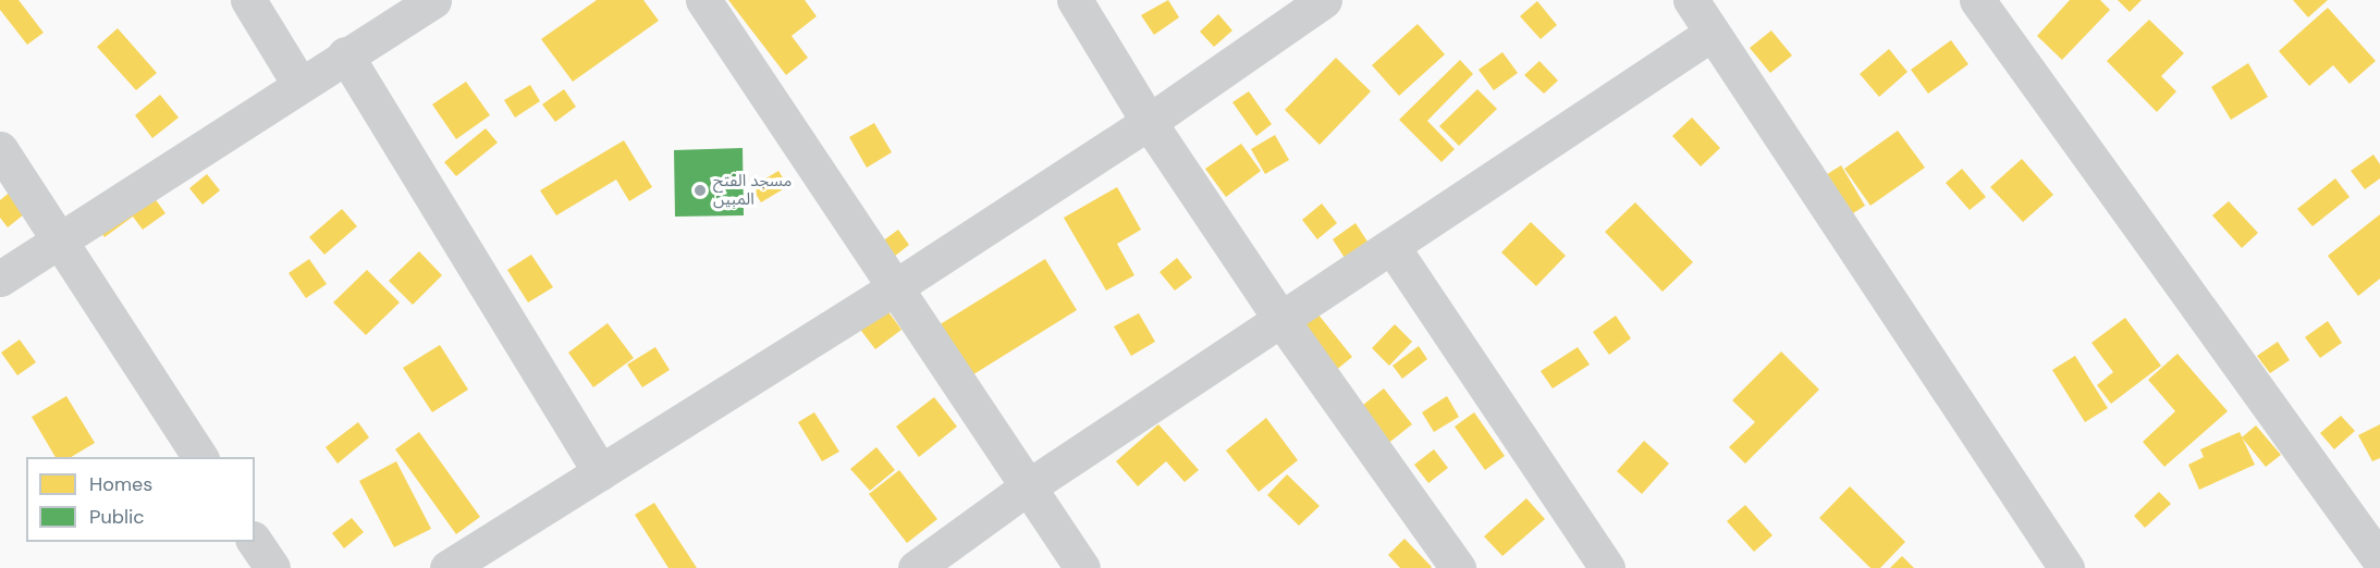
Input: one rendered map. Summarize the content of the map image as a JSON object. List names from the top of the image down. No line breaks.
{"places":["مسجد الفتح المبين"],"legend":["Homes","Public"]}
